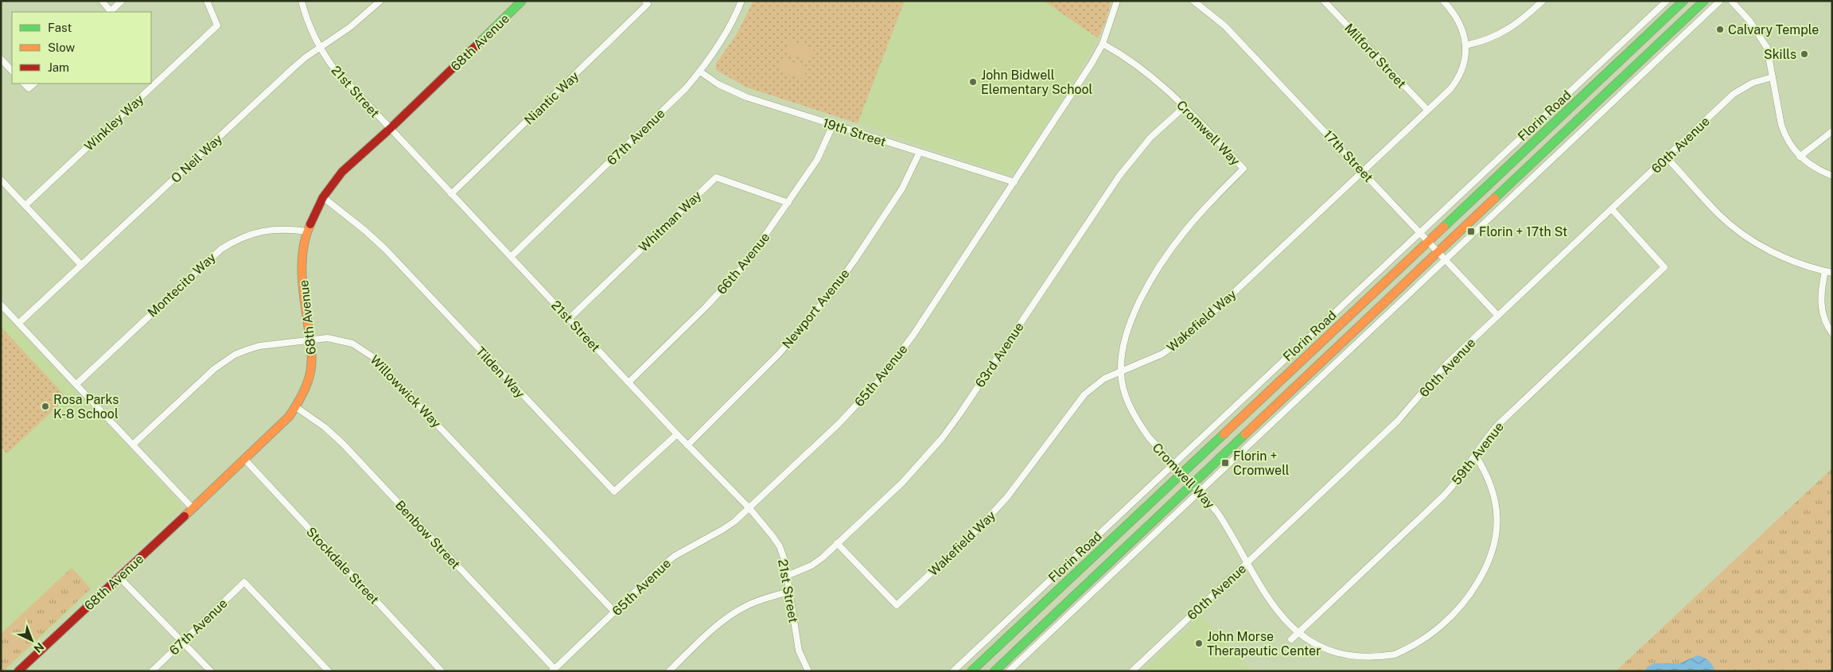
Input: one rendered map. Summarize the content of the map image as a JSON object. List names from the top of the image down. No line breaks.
{"streets":{"main road":["68th Avenue","Florin Road"],"street":["Milford Street","21st Street","Niantic Way","Winkley Way","19th Street","Cromwell Way","67th Avenue","60th Avenue","17th Street","O Neil Way","Whitman Way","66th Avenue","Montecito Way","Newport Avenue","Wakefield Way","63rd Avenue","Tilden Way","65th Avenue","Willowwick Way","59th Avenue","Benbow Street","Stockdale Street"]},"crossings":[["68th Avenue","21st Street"],["68th Avenue","Montecito Way"],["68th Avenue","Tilden Way"],["68th Avenue","Willowwick Way"],["68th Avenue","Benbow Street"],["68th Avenue","Stockdale Street"],["Milford Street","Wakefield Way"],["21st Street","Niantic Way"],["21st Street","67th Avenue"],["21st Street","O Neil Way"],["21st Street","Whitman Way"],["21st Street","66th Avenue"],["21st Street","Newport Avenue"],["21st Street","63rd Avenue"],["21st Street","Tilden Way"],["21st Street","65th Avenue"],["Florin Road","Cromwell Way"],["Florin Road","17th Street"],["19th Street","67th Avenue"],["19th Street","66th Avenue"],["19th Street","Newport Avenue"],["19th Street","65th Avenue"],["Cromwell Way","60th Avenue"],["Cromwell Way","Wakefield Way"],["Cromwell Way","63rd Avenue"],["Cromwell Way","65th Avenue"],["60th Avenue","17th Street"],["60th Avenue","59th Avenue"],["17th Street","Wakefield Way"],["Whitman Way","66th Avenue"],["Wakefield Way","63rd Avenue"],["65th Avenue","Willowwick Way"],["65th Avenue","Benbow Street"]],"places":{"other":["Calvary Temple","Skills","John Bidwell Elementary School","Rosa Parks K-8 School","John Morse Therapeutic Center"],"transit":["Florin + 17th St","Florin + Cromwell"]},"legend":["Fast","Slow","Jam"],"north":"bottom right"}
